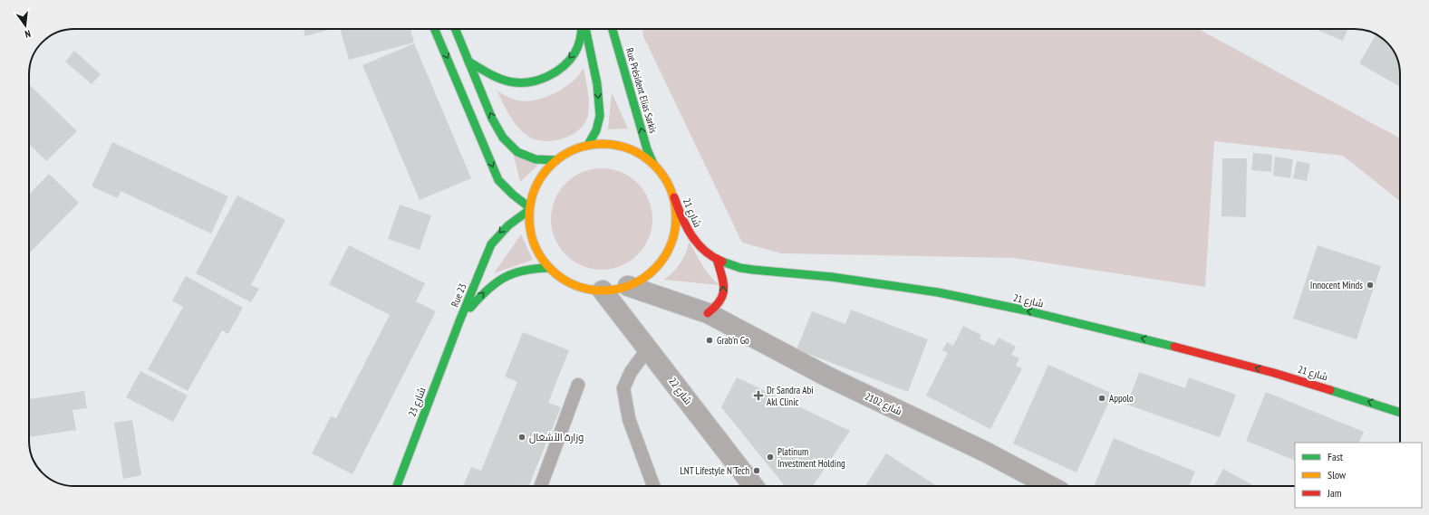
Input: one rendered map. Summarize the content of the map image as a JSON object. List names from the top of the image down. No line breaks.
{"streets":{"main road":["Rue Président Elias Sarkis","شارع 21","Rue 23","شارع 23"],"street":["شارع 22","شارع 2102"]},"crossings":[["Rue 23","شارع 23"]],"one_way":["شارع 21"],"places":{"other":["Innocent Minds","Grab'n Go","Appolo","وزارة الأشغال","Platinum Investment Holding","LNT Lifestyle N'Tech"],"health":["Dr Sandra Abi Akl Clinic"]},"legend":["Fast","Slow","Jam"],"north":"bottom"}
